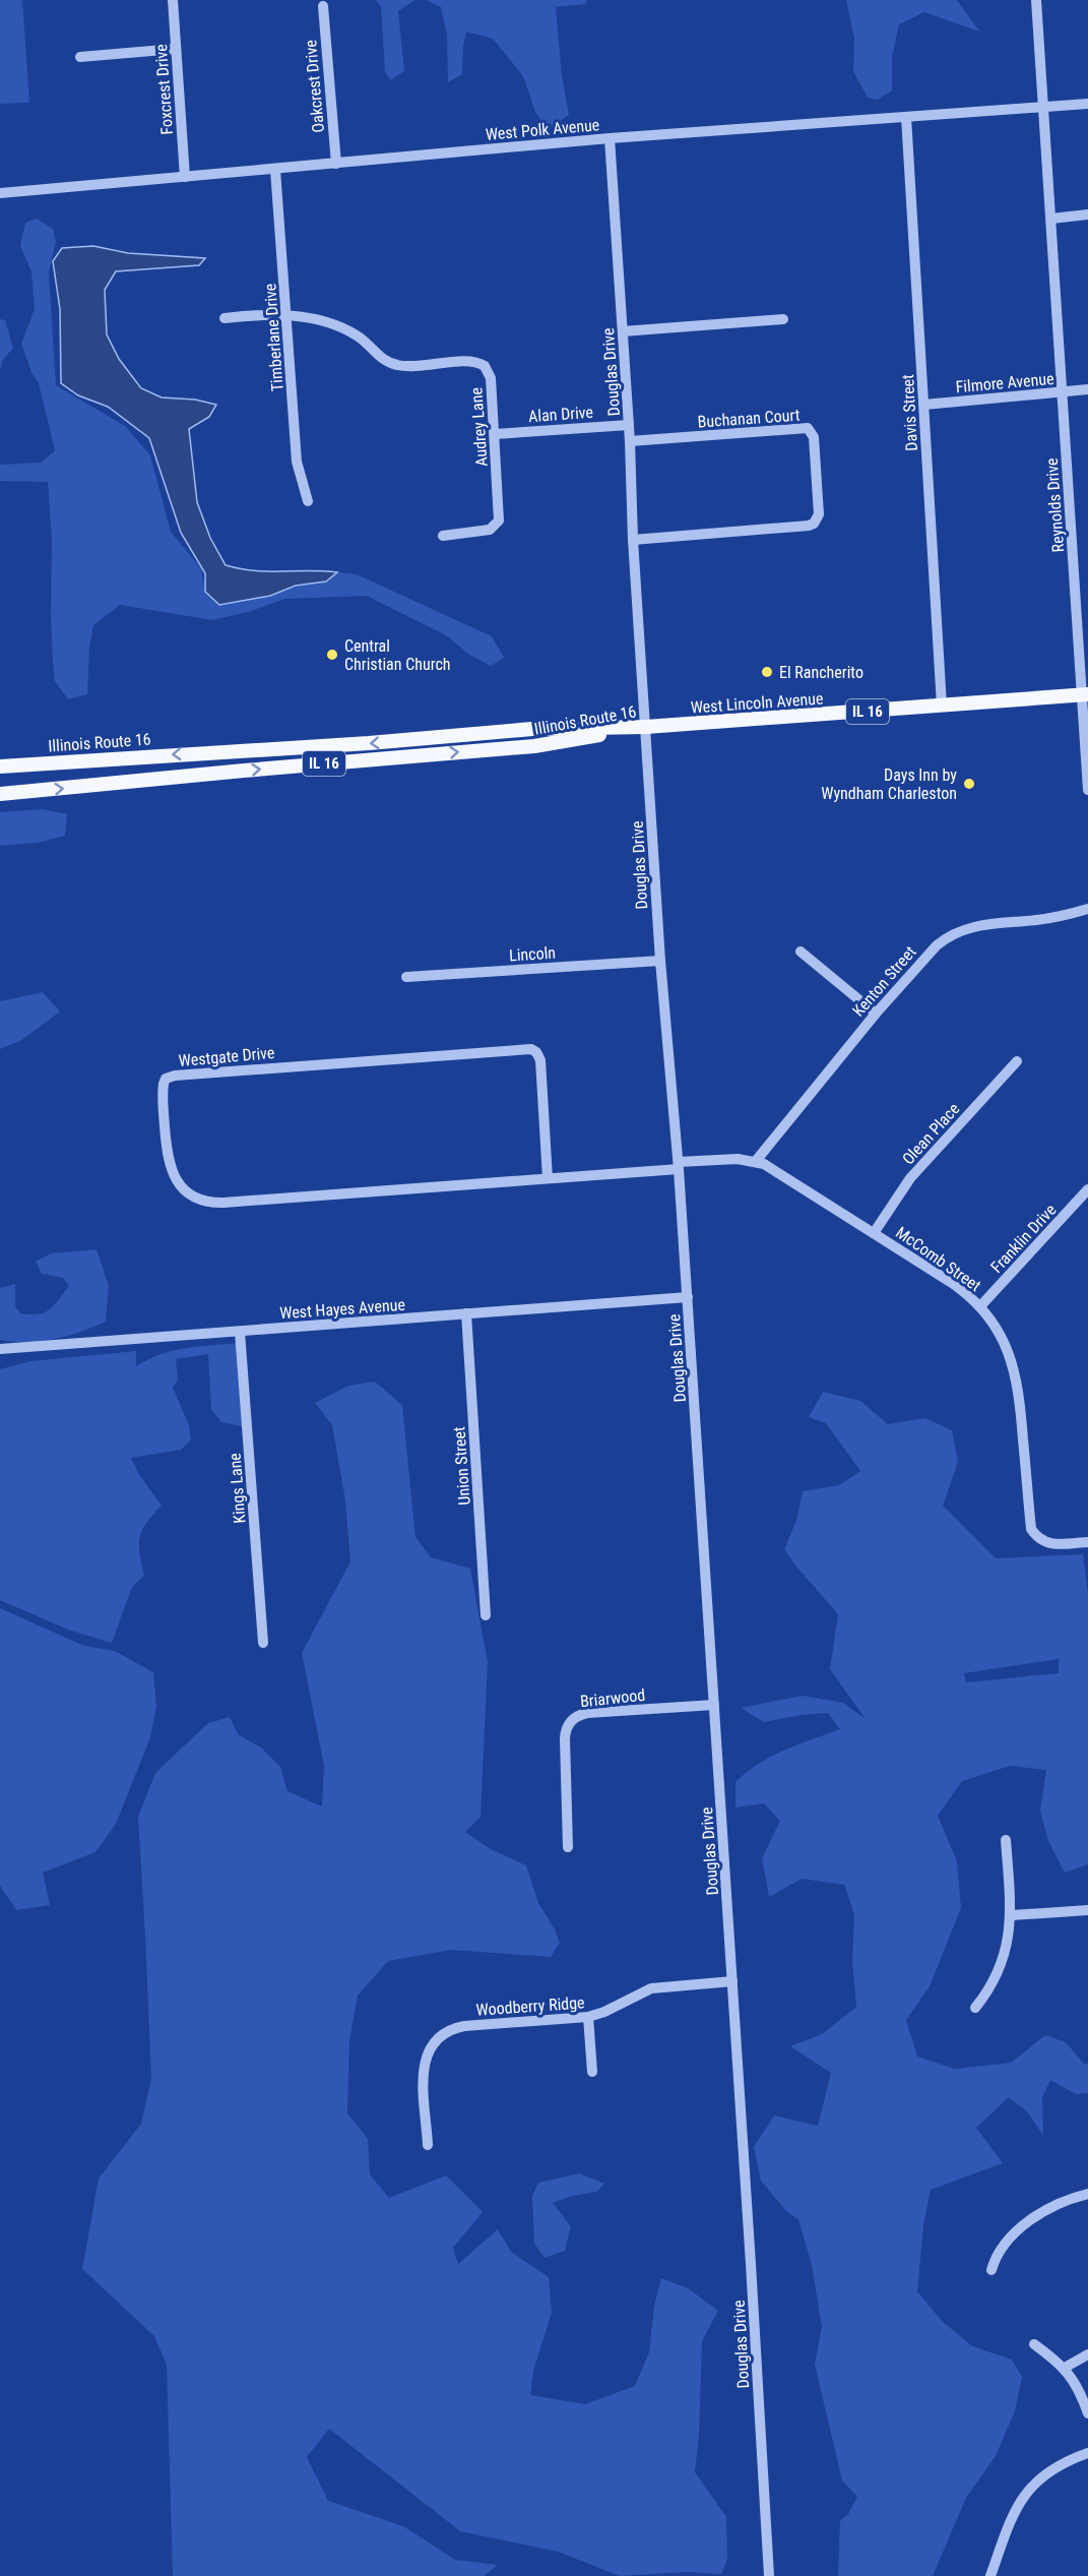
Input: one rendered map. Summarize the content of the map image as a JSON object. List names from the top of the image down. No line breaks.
{"streets":{"main road":["West Lincoln Avenue","IL 16","Illinois Route 16"],"street":["Oakcrest Drive","Foxcrest Drive","West Polk Avenue","Timberlane Drive","Douglas Drive","Filmore Avenue","Davis Street","Alan Drive","Buchanan Court","Audrey Lane","Reynolds Drive","Lincoln","Kenton Street","Westgate Drive","Olean Place","Franklin Drive","McComb Street","West Hayes Avenue","Union Street","Kings Lane","Briarwood","Woodberry Ridge"]},"crossings":[["Oakcrest Drive","West Polk Avenue"],["Foxcrest Drive","West Polk Avenue"],["West Polk Avenue","Timberlane Drive"],["West Polk Avenue","Douglas Drive"],["West Polk Avenue","Davis Street"],["West Polk Avenue","Reynolds Drive"],["Timberlane Drive","Audrey Lane"],["Douglas Drive","Alan Drive"],["Douglas Drive","Buchanan Court"],["Douglas Drive","West Lincoln Avenue"],["Douglas Drive","Illinois Route 16"],["Douglas Drive","Lincoln"],["Douglas Drive","Westgate Drive"],["Douglas Drive","McComb Street"],["Douglas Drive","West Hayes Avenue"],["Douglas Drive","Briarwood"],["Douglas Drive","Woodberry Ridge"],["Filmore Avenue","Davis Street"],["Filmore Avenue","Reynolds Drive"],["Davis Street","West Lincoln Avenue"],["Alan Drive","Audrey Lane"],["Reynolds Drive","West Lincoln Avenue"],["West Lincoln Avenue","Illinois Route 16"],["Kenton Street","McComb Street"],["Westgate Drive","McComb Street"],["Olean Place","McComb Street"],["Franklin Drive","McComb Street"],["West Hayes Avenue","Union Street"],["West Hayes Avenue","Kings Lane"]],"places":["Central Christian Church","El Rancherito","Days Inn by Wyndham Charleston"]}
